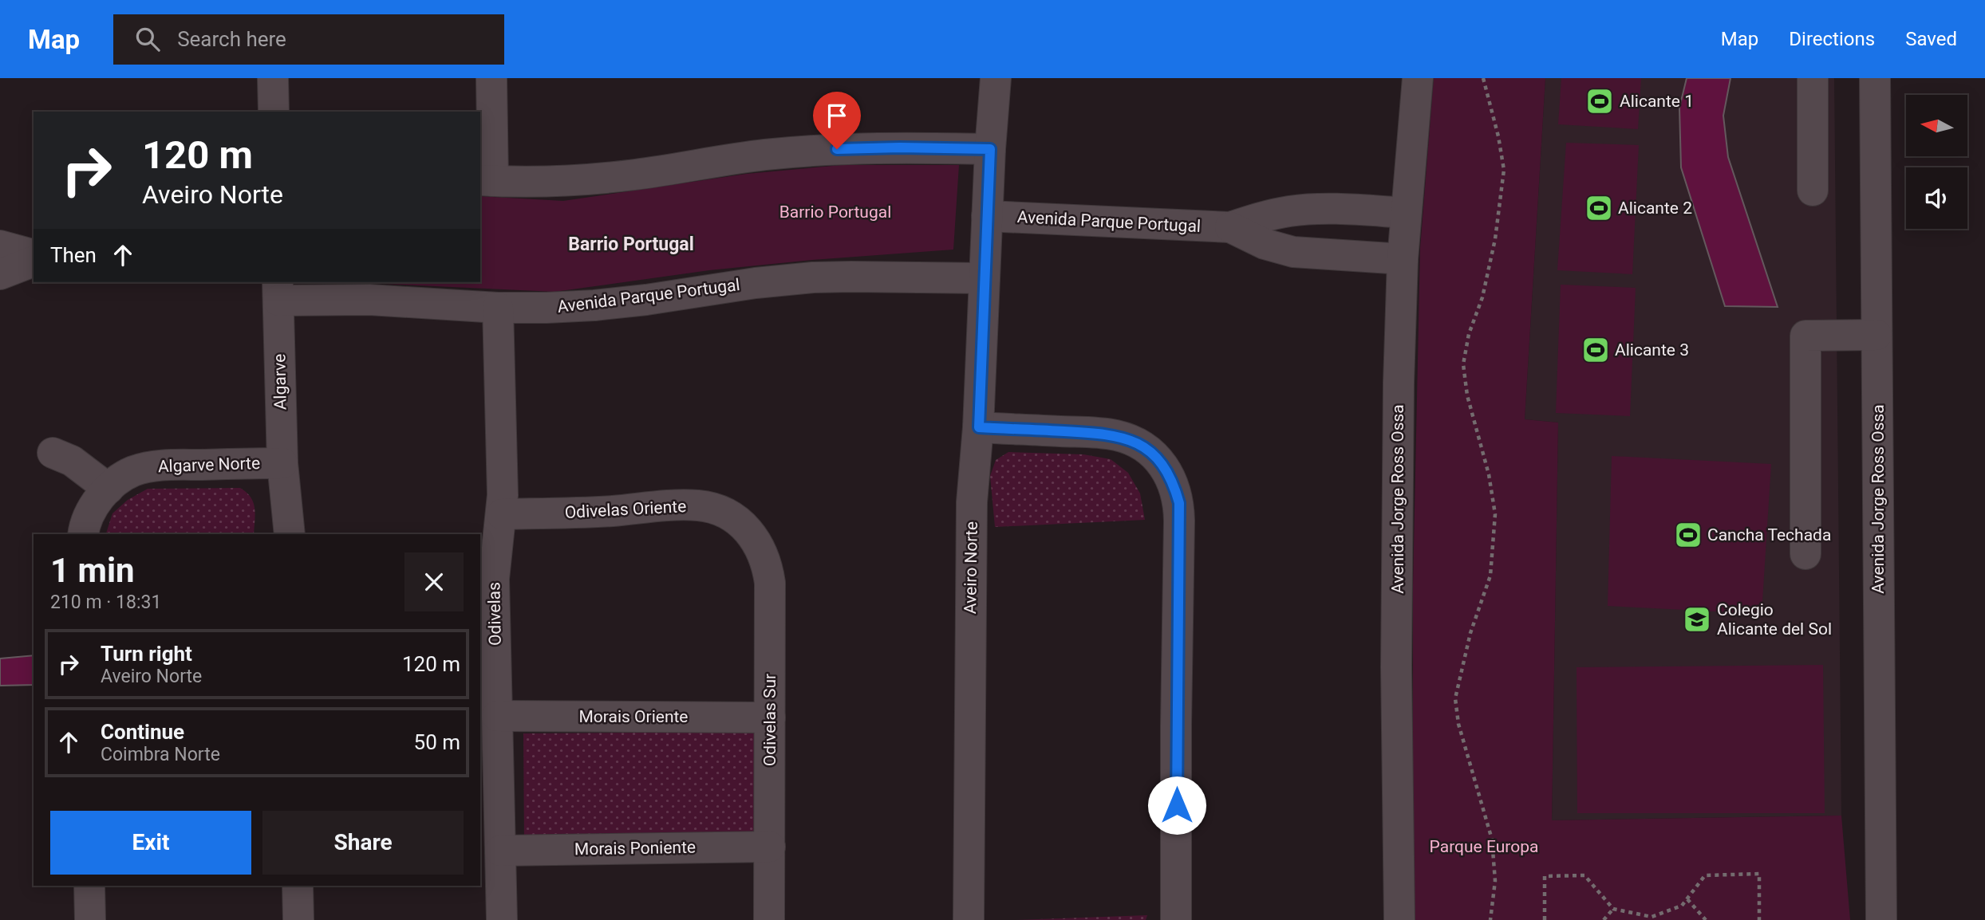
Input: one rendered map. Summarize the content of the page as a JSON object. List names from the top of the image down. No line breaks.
{"streets":{"street":["Avenida Parque Portugal","Algarve","Algarve Norte","Avenida Jorge Ross Ossa","Odivelas Oriente","Aveiro Norte","Odivelas","Morais Oriente","Odivelas Sur","Morais Poniente"]},"crossings":[["Avenida Parque Portugal","Algarve"],["Avenida Parque Portugal","Avenida Jorge Ross Ossa"],["Avenida Parque Portugal","Aveiro Norte"],["Avenida Parque Portugal","Odivelas"],["Algarve","Algarve Norte"],["Odivelas Oriente","Odivelas"],["Odivelas Oriente","Odivelas Sur"],["Odivelas","Morais Oriente"],["Odivelas","Morais Poniente"],["Morais Oriente","Odivelas Sur"],["Odivelas Sur","Morais Poniente"]],"districts":["Barrio Portugal"],"parks":["Barrio Portugal","Parque Europa"],"places":{"sports":["Alicante 1","Alicante 2","Alicante 3","Cancha Techada"],"school or university":["Colegio Alicante del Sol"]},"north":"left","page":{"header":"Map","search":"Search here","nav":["Map","Directions","Saved"],"turn":["120 m","Aveiro Norte"],"then":"Then","heading":["1 min","210 m · 18:31"],"list":[{"name":"Turn right","note":"Aveiro Norte","value":"120 m"},{"name":"Continue","note":"Coimbra Norte","value":"50 m"}],"buttons":["Exit","Share"]}}
